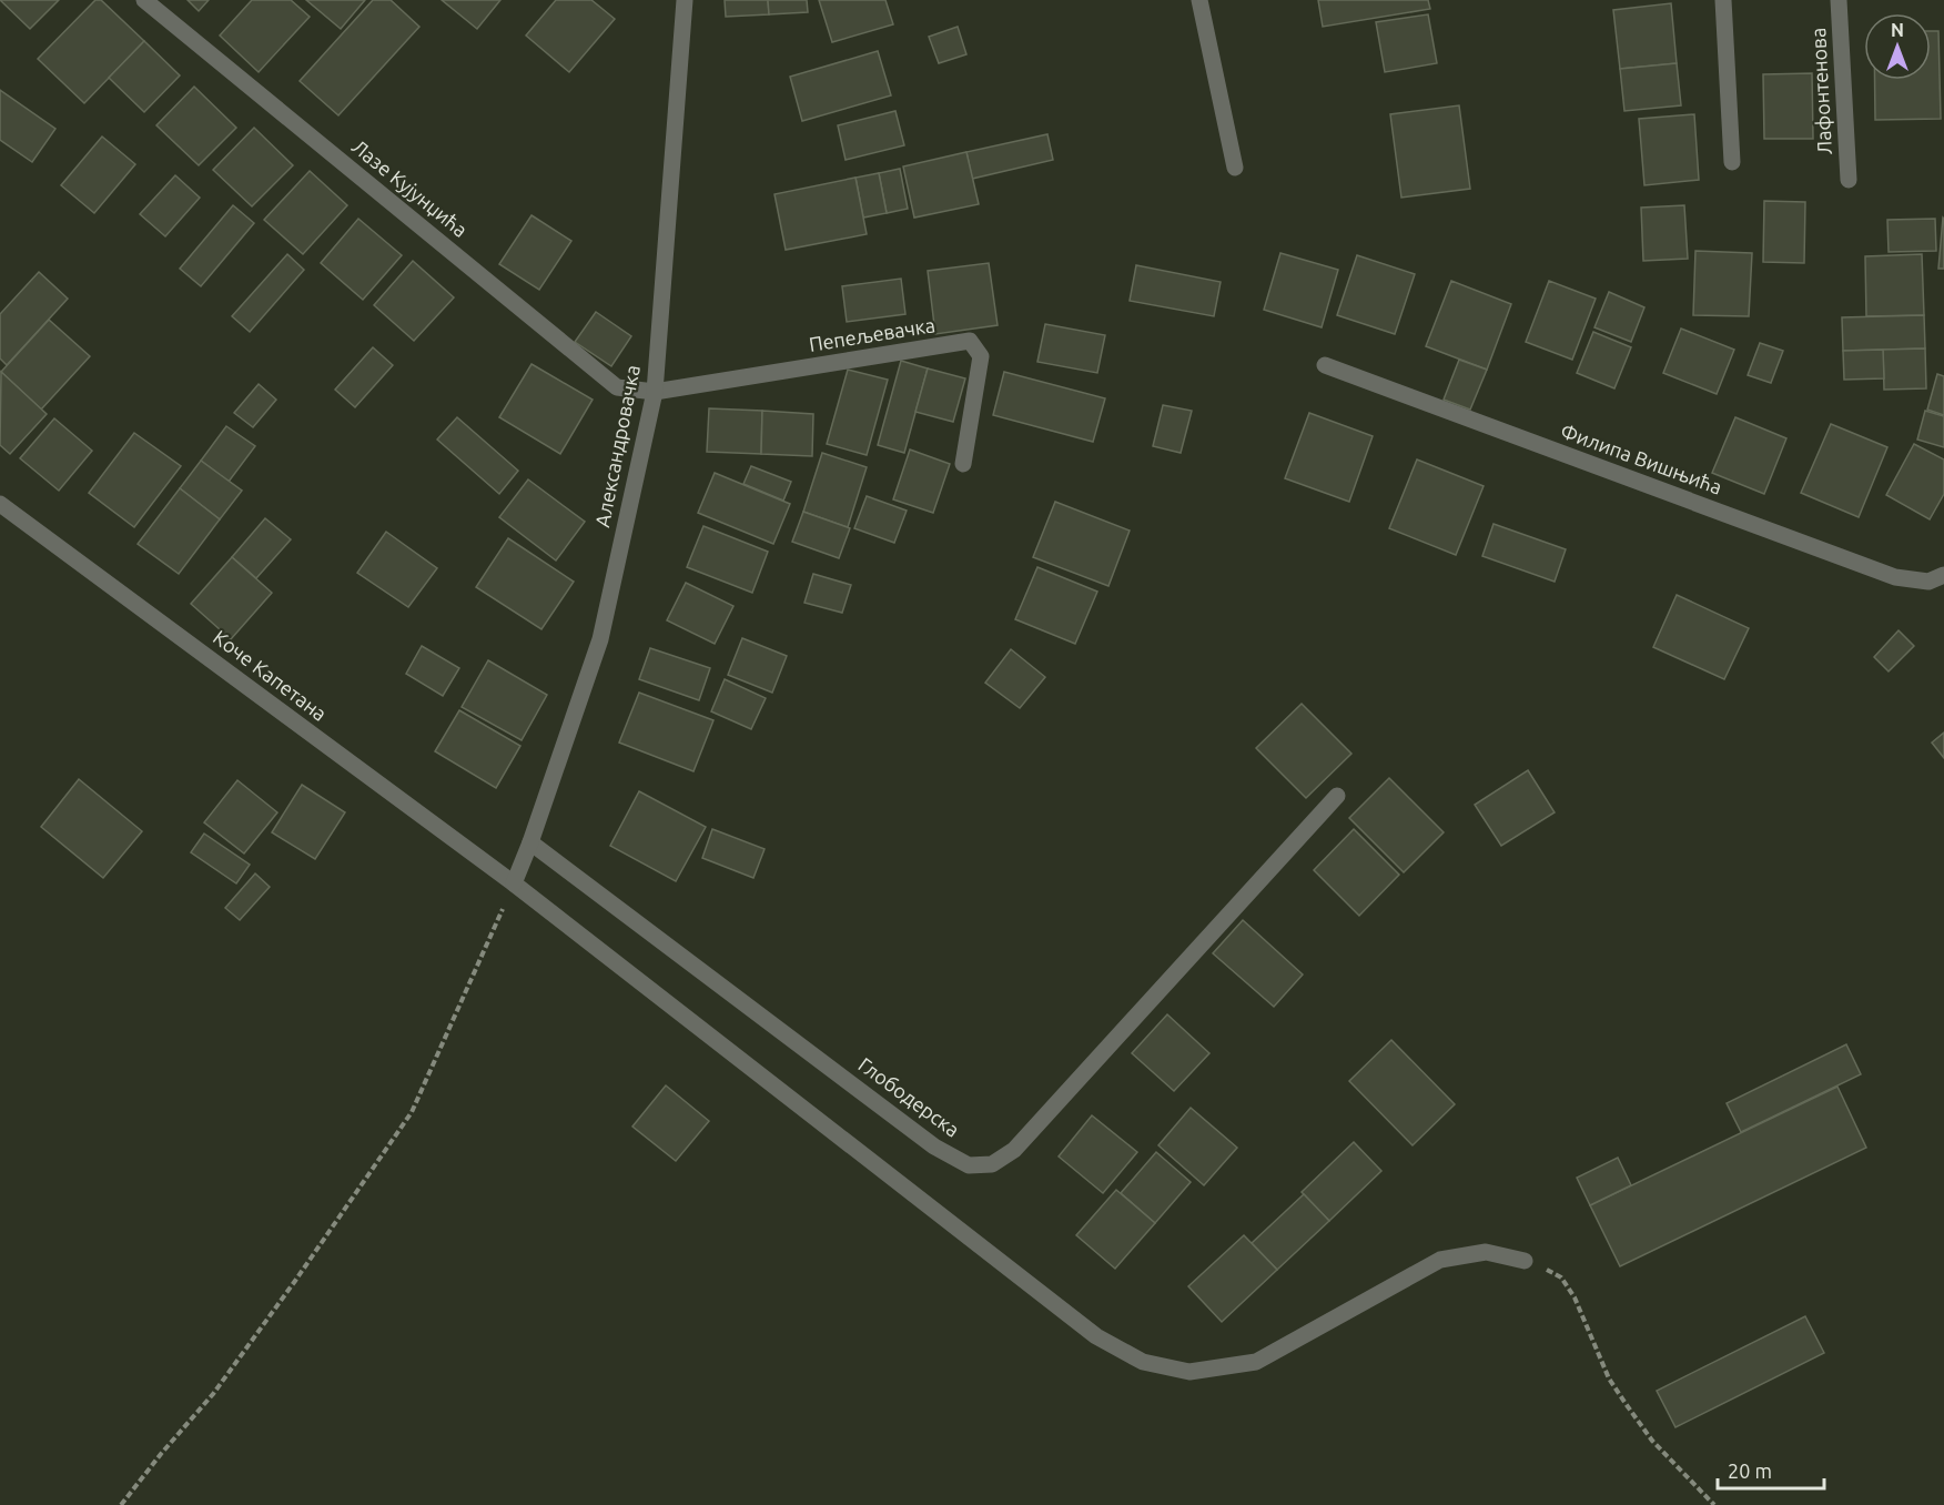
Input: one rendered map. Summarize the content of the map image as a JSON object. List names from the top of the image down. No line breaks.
{"streets":{"street":["Лафонтенова","Лазе Кујунџића","Пепељевачка","Александровачка","Филипа Вишњића","Коче Капетана","Глободерска"]},"crossings":[["Лазе Кујунџића","Пепељевачка"],["Лазе Кујунџића","Александровачка"],["Пепељевачка","Александровачка"],["Александровачка","Коче Капетана"],["Александровачка","Глободерска"]],"scale_bar":"20 m","north":"top"}
